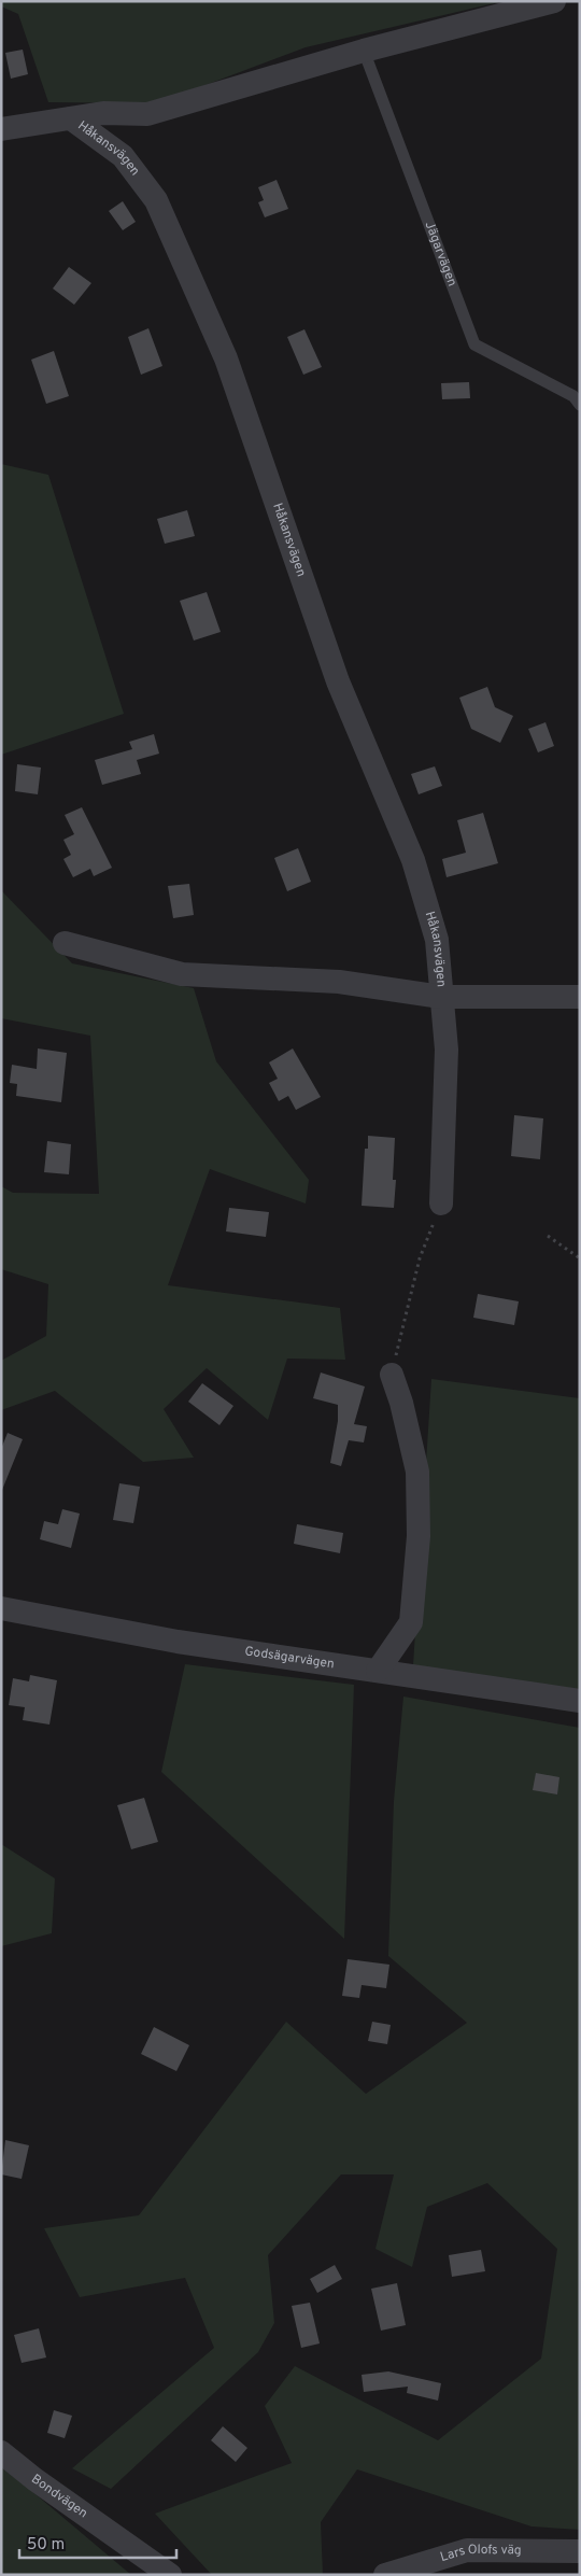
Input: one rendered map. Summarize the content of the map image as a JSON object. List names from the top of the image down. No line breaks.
{"streets":{"street":["Håkansvägen","Godsägarvägen","Bondvägen","Lars Olofs väg"],"lane":["Jägarvägen"]},"scale_bar":"50 m"}
